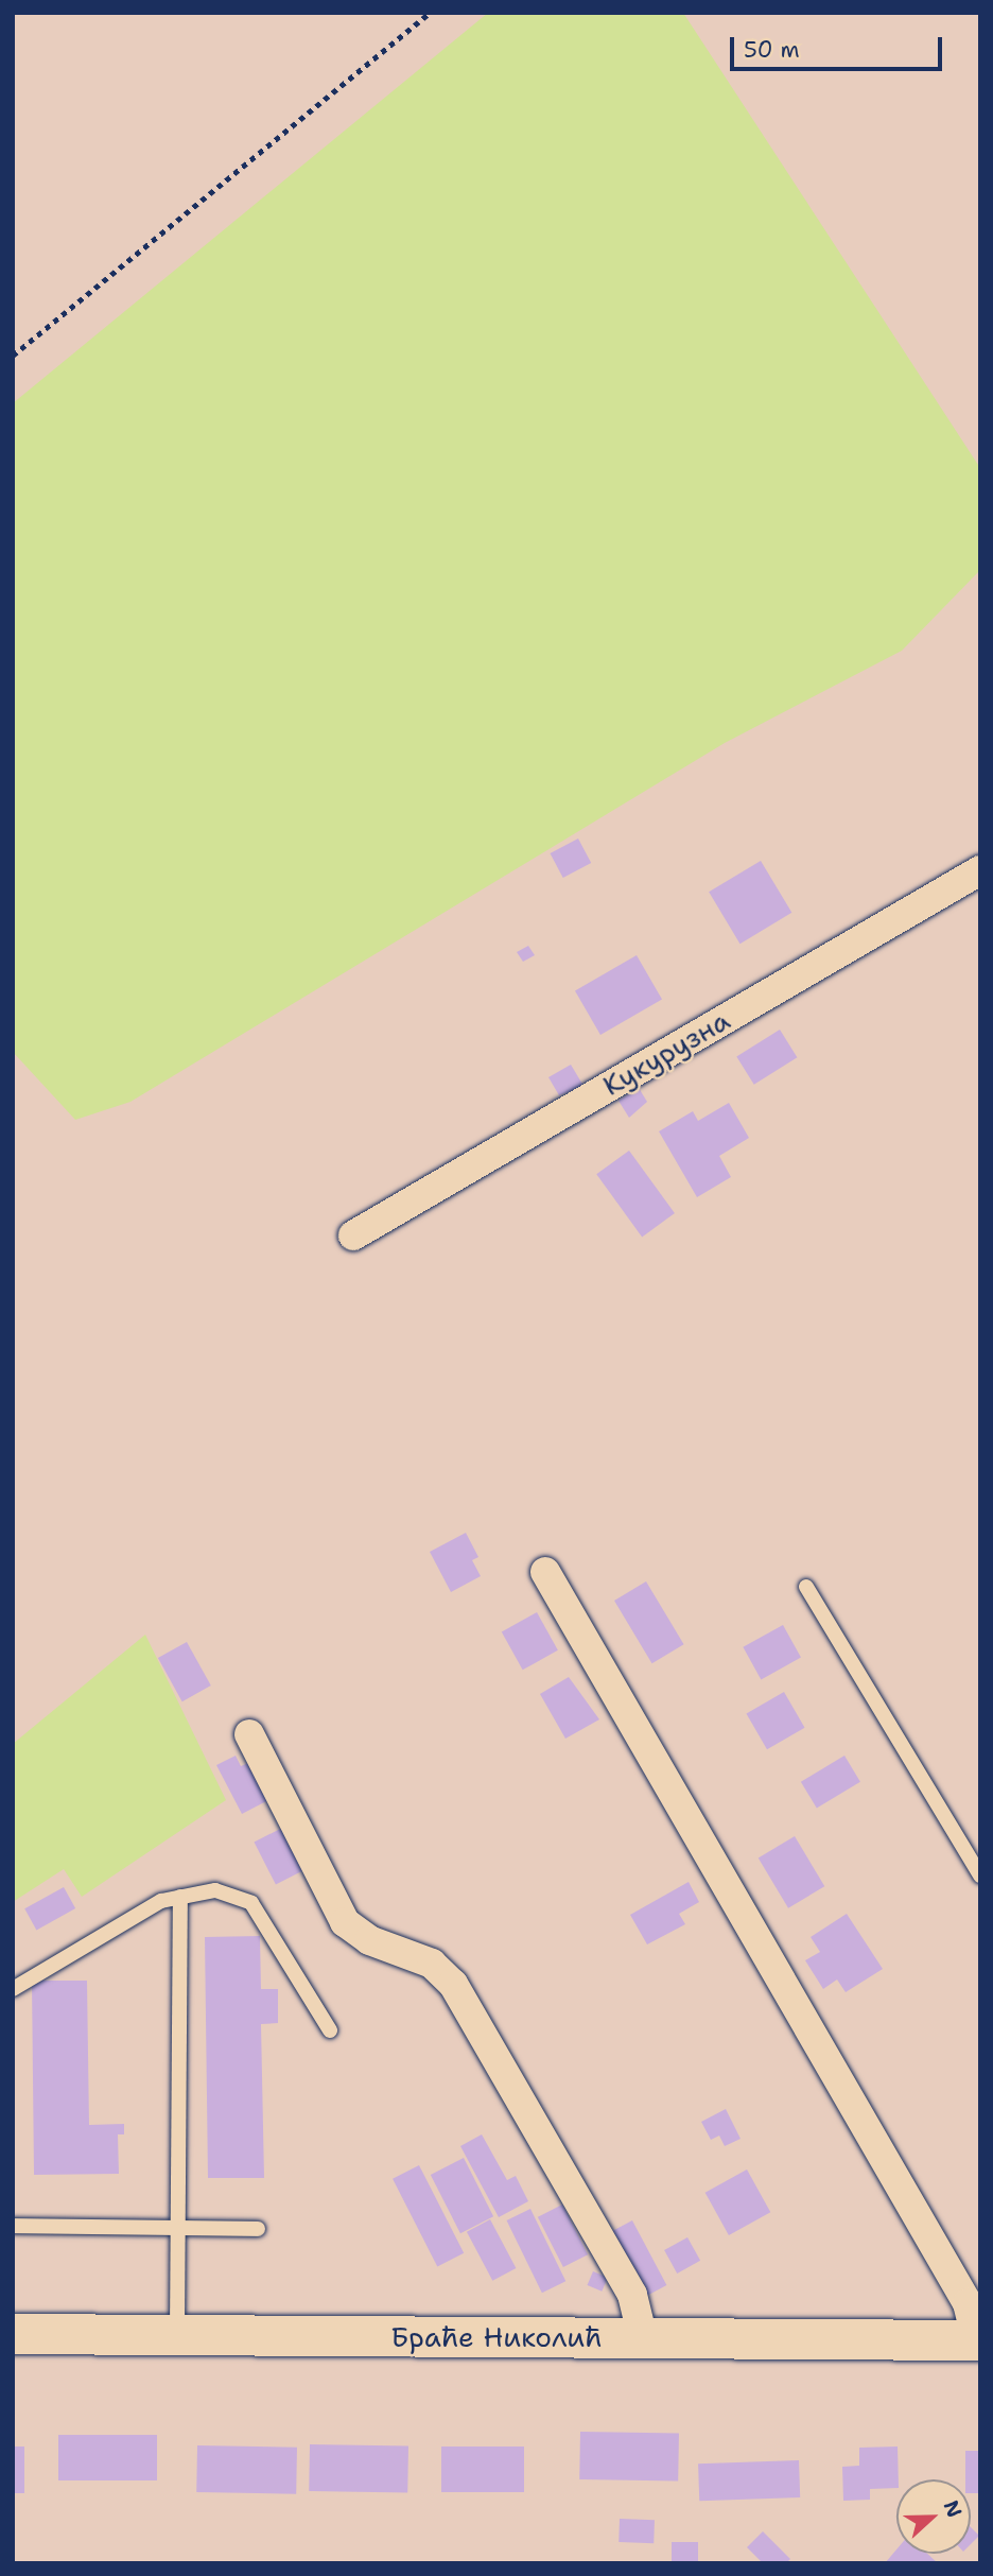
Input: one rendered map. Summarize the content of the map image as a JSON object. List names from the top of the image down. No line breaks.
{"streets":{"main road":["Браће Николић"],"street":["Кукурузна"]},"scale_bar":"50 m","north":"right"}
